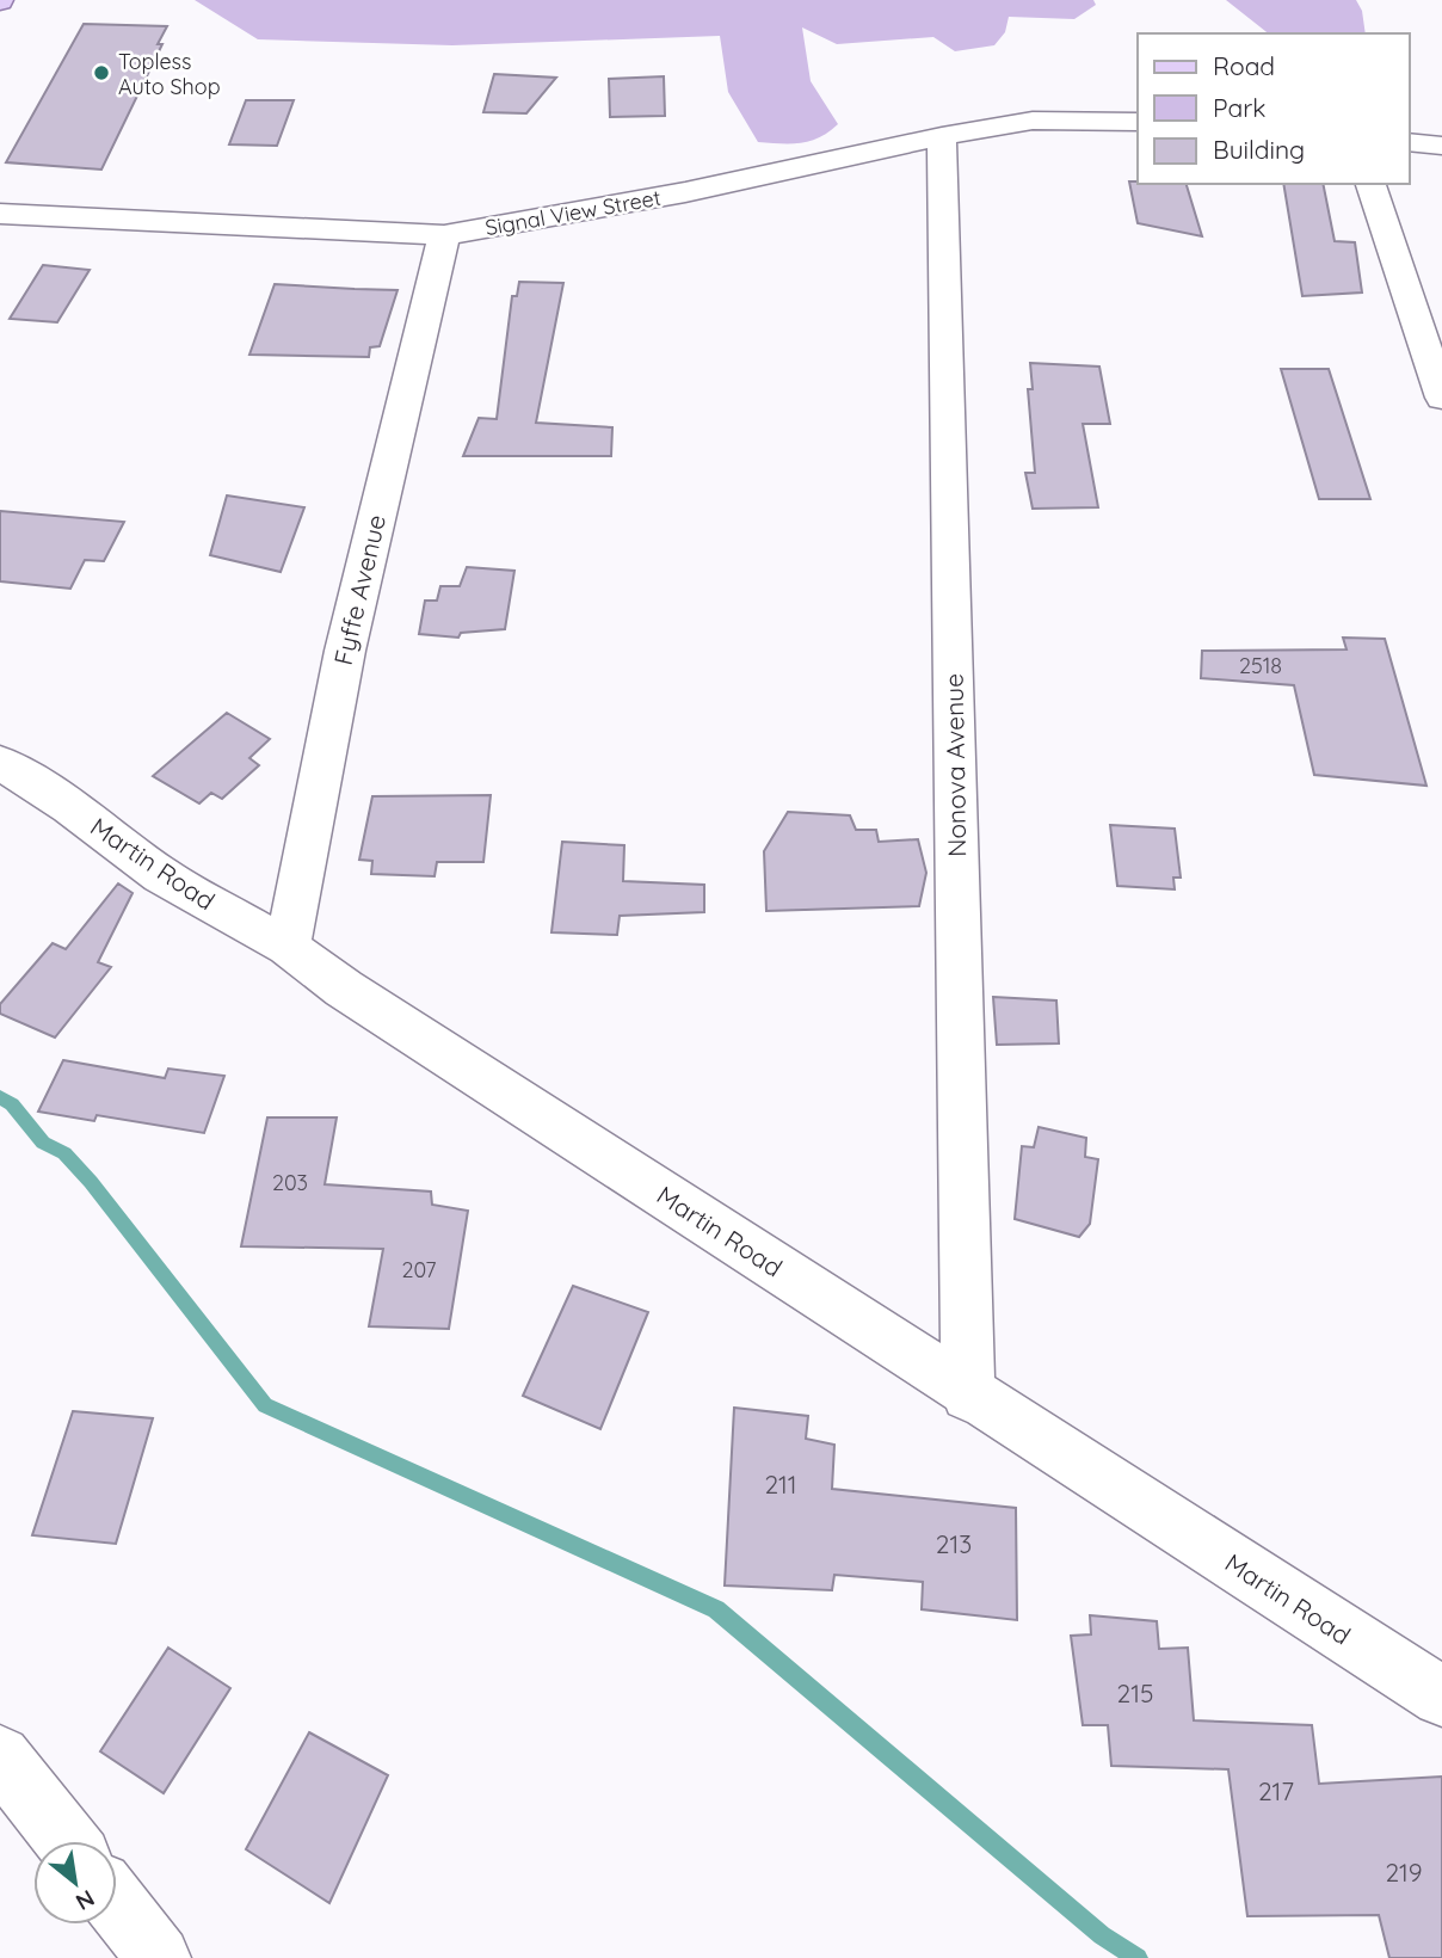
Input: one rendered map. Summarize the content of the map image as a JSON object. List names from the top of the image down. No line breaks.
{"streets":{"street":["Signal View Street","Fyffe Avenue","Nonova Avenue","Martin Road"]},"crossings":[["Signal View Street","Fyffe Avenue"],["Signal View Street","Nonova Avenue"],["Fyffe Avenue","Martin Road"],["Nonova Avenue","Martin Road"]],"places":["Topless Auto Shop"],"house_numbers":["2518","203","207","211","213","215","217","219"],"legend":["Road","Park","Building"],"north":"bottom right"}
